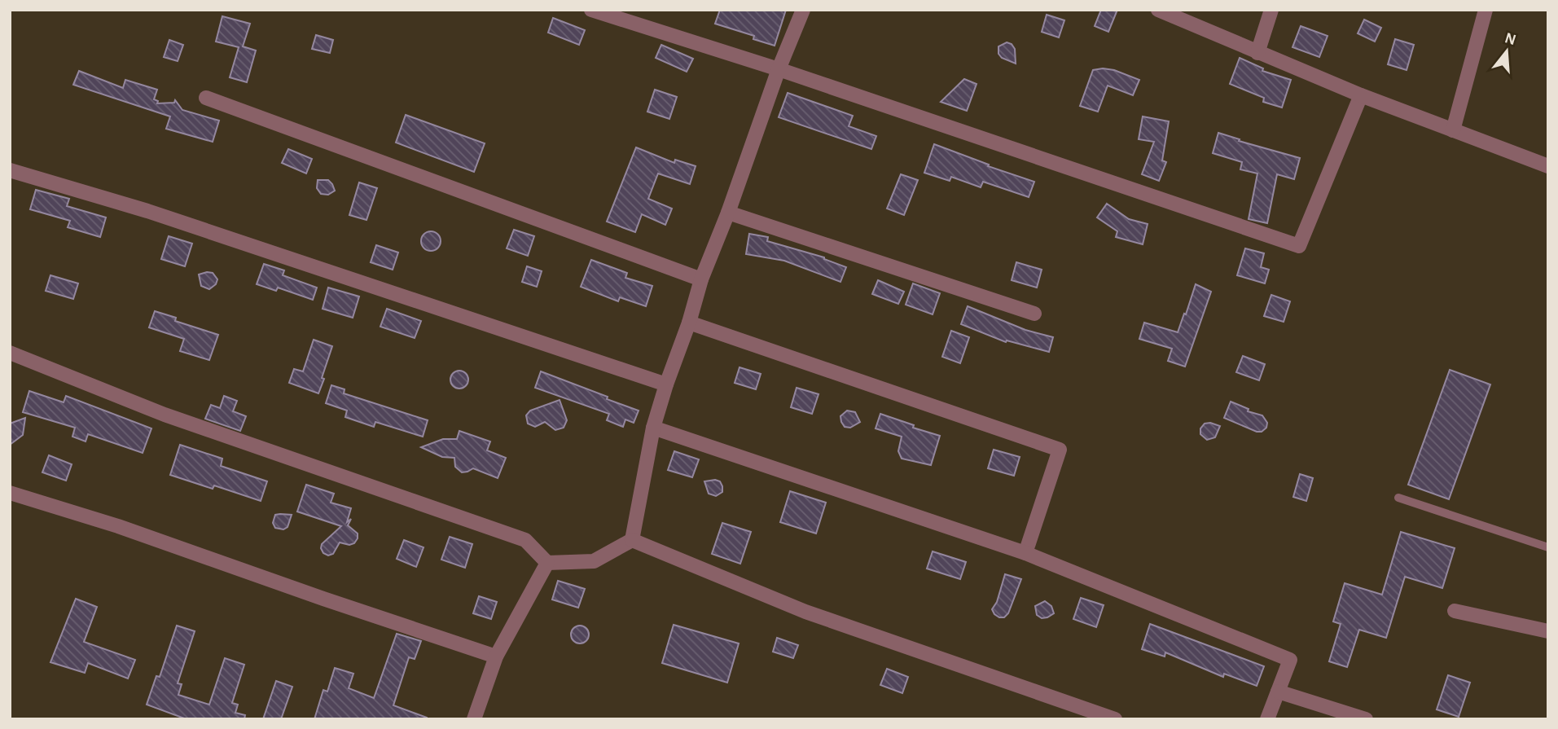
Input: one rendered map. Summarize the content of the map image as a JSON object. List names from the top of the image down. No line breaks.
{"north":"top"}
